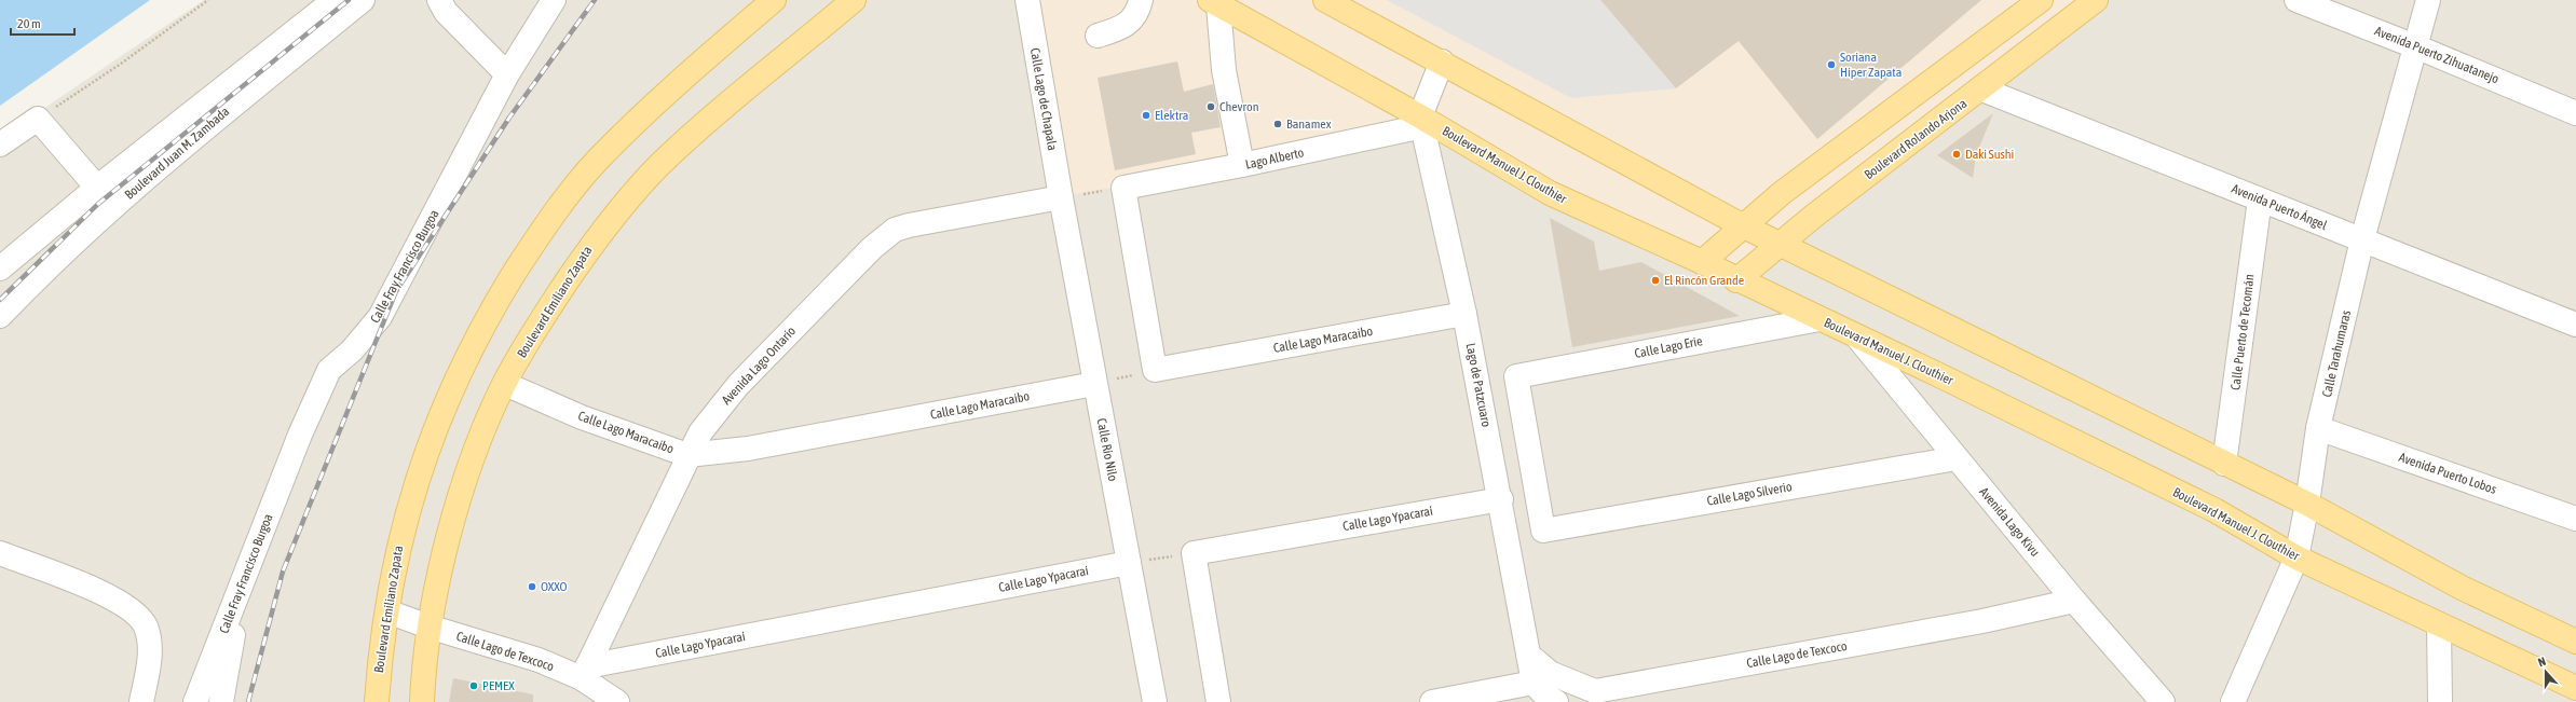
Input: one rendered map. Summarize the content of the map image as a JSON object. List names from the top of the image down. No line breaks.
{"streets":{"main road":["Boulevard Rolando Arjona","Boulevard Manuel J. Clouthier","Boulevard Emiliano Zapata"],"street":["Avenida Puerto Zihuatanejo","Calle Lago de Chapala","Boulevard Juan M. Zambada","Lago Alberto","Avenida Puerto Ángel","Calle Fray Francisco Burgoa","Calle Puerto de Tecomán","Calle Lago Maracaibo","Calle Lago Erie","Calle Tarahumaras","Avenida Lago Ontario","Lago de Patzcuaro","Calle Río Nilo","Avenida Puerto Lobos","Calle Lago Silverio","Calle Lago Ypacaraí","Avenida Lago Kivu","Calle Lago de Texcoco"]},"crossings":[["Avenida Puerto Zihuatanejo","Calle Tarahumaras"],["Calle Lago de Chapala","Avenida Lago Ontario"],["Calle Lago de Chapala","Calle Río Nilo"],["Boulevard Rolando Arjona","Boulevard Manuel J. Clouthier"],["Boulevard Rolando Arjona","Avenida Puerto Ángel"],["Lago Alberto","Boulevard Manuel J. Clouthier"],["Lago Alberto","Lago de Patzcuaro"],["Boulevard Manuel J. Clouthier","Calle Lago Erie"],["Boulevard Manuel J. Clouthier","Calle Tarahumaras"],["Boulevard Manuel J. Clouthier","Lago de Patzcuaro"],["Boulevard Manuel J. Clouthier","Avenida Lago Kivu"],["Avenida Puerto Ángel","Calle Puerto de Tecomán"],["Avenida Puerto Ángel","Calle Tarahumaras"],["Boulevard Emiliano Zapata","Calle Lago Maracaibo"],["Boulevard Emiliano Zapata","Calle Lago de Texcoco"],["Calle Lago Maracaibo","Avenida Lago Ontario"],["Calle Lago Maracaibo","Lago de Patzcuaro"],["Calle Lago Maracaibo","Calle Río Nilo"],["Calle Lago Erie","Calle Lago Silverio"],["Calle Tarahumaras","Avenida Puerto Lobos"],["Avenida Lago Ontario","Calle Río Nilo"],["Avenida Lago Ontario","Calle Lago Ypacaraí"],["Avenida Lago Ontario","Calle Lago de Texcoco"],["Lago de Patzcuaro","Calle Lago Ypacaraí"],["Lago de Patzcuaro","Calle Lago de Texcoco"],["Calle Río Nilo","Calle Lago Ypacaraí"],["Calle Lago Silverio","Avenida Lago Kivu"],["Calle Lago Ypacaraí","Calle Lago de Texcoco"],["Avenida Lago Kivu","Calle Lago de Texcoco"]],"places":["Soriana Híper Zapata","Chevron","Elektra","Banamex","Daki Sushi","El Rincón Grande","OXXO","PEMEX"],"scale_bar":"20 m","north":"top"}
